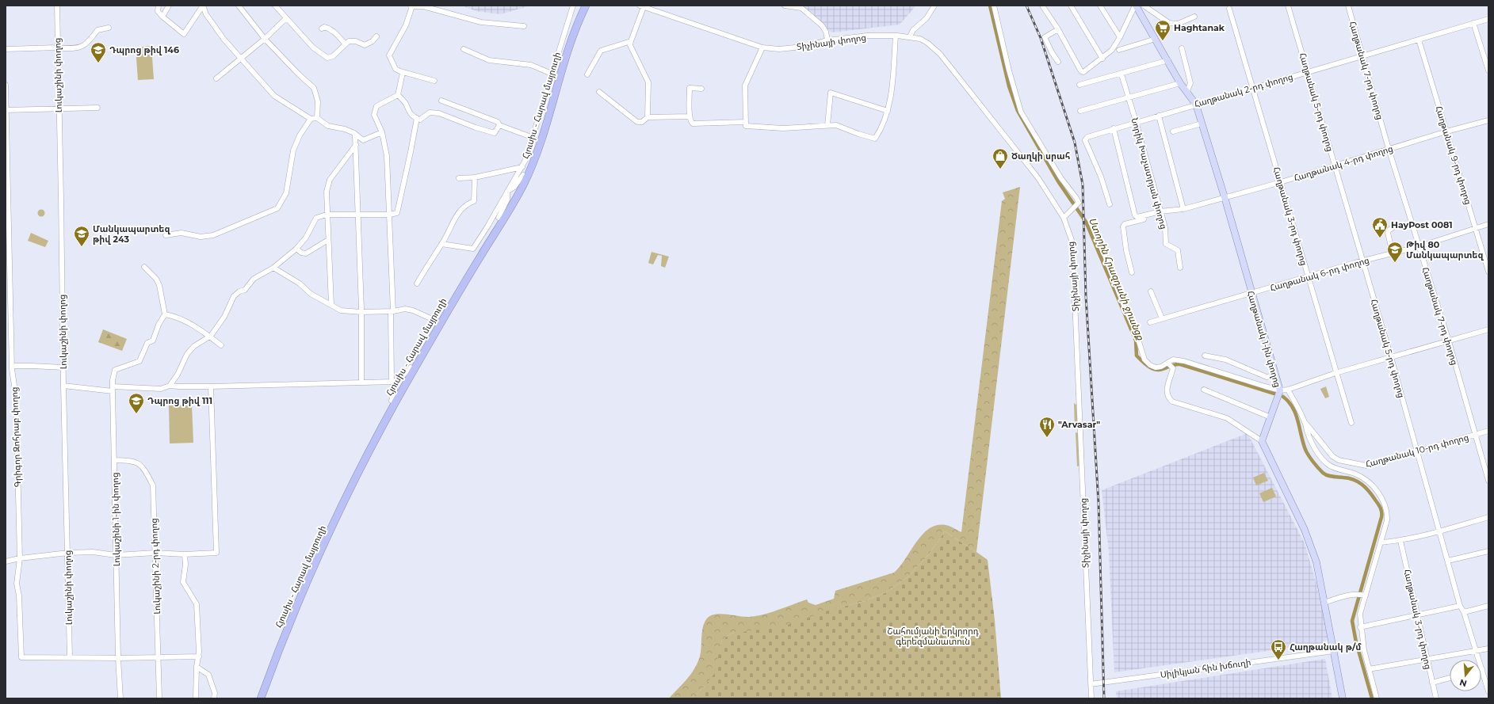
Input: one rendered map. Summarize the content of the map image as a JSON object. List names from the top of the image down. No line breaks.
{"streets":{"highway":["Հյուսիս - Հարավ մայրուղի"],"main road":["Հաղթանակ 1-ին փողոց"],"street":["Տիչինայի փողոց","Հաղթանակ 7-րդ փողոց","Լուկաշինի փողոց","Հաղթանակ 2-րդ փողոց","Հաղթանակ 5-րդ փողոց","Հաղթանակ 9-րդ փողոց","Հաղթանակ 4-րդ փողոց","Նորիկ Խաչատրյան փողոց","Հաղթանակ 3-րդ փողոց","Հաղթանակ 6-րդ փողոց","Գրիգոր Զոհրաբ փողոց","Հաղթանակ 10-րդ փողոց","Լուկաշինի 1-ին փողոց","Լուկաշինի 2-րդ փողոց","Սիլիկյան հին խճուղի"]},"crossings":[["Տիչինայի փողոց","Սիլիկյան հին խճուղի"],["Հաղթանակ 7-րդ փողոց","Հաղթանակ 2-րդ փողոց"],["Հաղթանակ 7-րդ փողոց","Հաղթանակ 4-րդ փողոց"],["Հաղթանակ 7-րդ փողոց","Հաղթանակ 6-րդ փողոց"],["Հաղթանակ 7-րդ փողոց","Հաղթանակ 10-րդ փողոց"],["Լուկաշինի փողոց","Գրիգոր Զոհրաբ փողոց"],["Հաղթանակ 2-րդ փողոց","Հաղթանակ 5-րդ փողոց"],["Հաղթանակ 2-րդ փողոց","Հաղթանակ 9-րդ փողոց"],["Հաղթանակ 2-րդ փողոց","Նորիկ Խաչատրյան փողոց"],["Հաղթանակ 2-րդ փողոց","Հաղթանակ 3-րդ փողոց"],["Հաղթանակ 2-րդ փողոց","Հաղթանակ 1-ին փողոց"],["Հաղթանակ 5-րդ փողոց","Հաղթանակ 4-րդ փողոց"],["Հաղթանակ 5-րդ փողոց","Հաղթանակ 6-րդ փողոց"],["Հաղթանակ 5-րդ փողոց","Հաղթանակ 10-րդ փողոց"],["Հաղթանակ 9-րդ փողոց","Հաղթանակ 4-րդ փողոց"],["Հաղթանակ 9-րդ փողոց","Հաղթանակ 6-րդ փողոց"],["Հաղթանակ 4-րդ փողոց","Նորիկ Խաչատրյան փողոց"],["Հաղթանակ 4-րդ փողոց","Հաղթանակ 3-րդ փողոց"],["Հաղթանակ 4-րդ փողոց","Հաղթանակ 1-ին փողոց"],["Հաղթանակ 3-րդ փողոց","Հաղթանակ 6-րդ փողոց"],["Հաղթանակ 6-րդ փողոց","Հաղթանակ 1-ին փողոց"],["Լուկաշինի 1-ին փողոց","Լուկաշինի 2-րդ փողոց"]],"water":["Ստորին Հրազդանի ջրանցք"],"parks":["Շահումյանի երկրորդ գերեզմանատուն"],"places":{"supermarket":["Haghtanak"],"school or university":["Դպրոց թիվ 146","Մանկապարտեզ թիվ 243","Թիվ 80 Մանկապարտեզ","Դպրոց թիվ 111"],"shop":["Ծաղկի սրահ"],"public building":["HayPost 0081"],"restaurant":["\"Arvasar\""],"bus stop":["Հաղթանակ թ/մ"]},"north":"bottom"}
